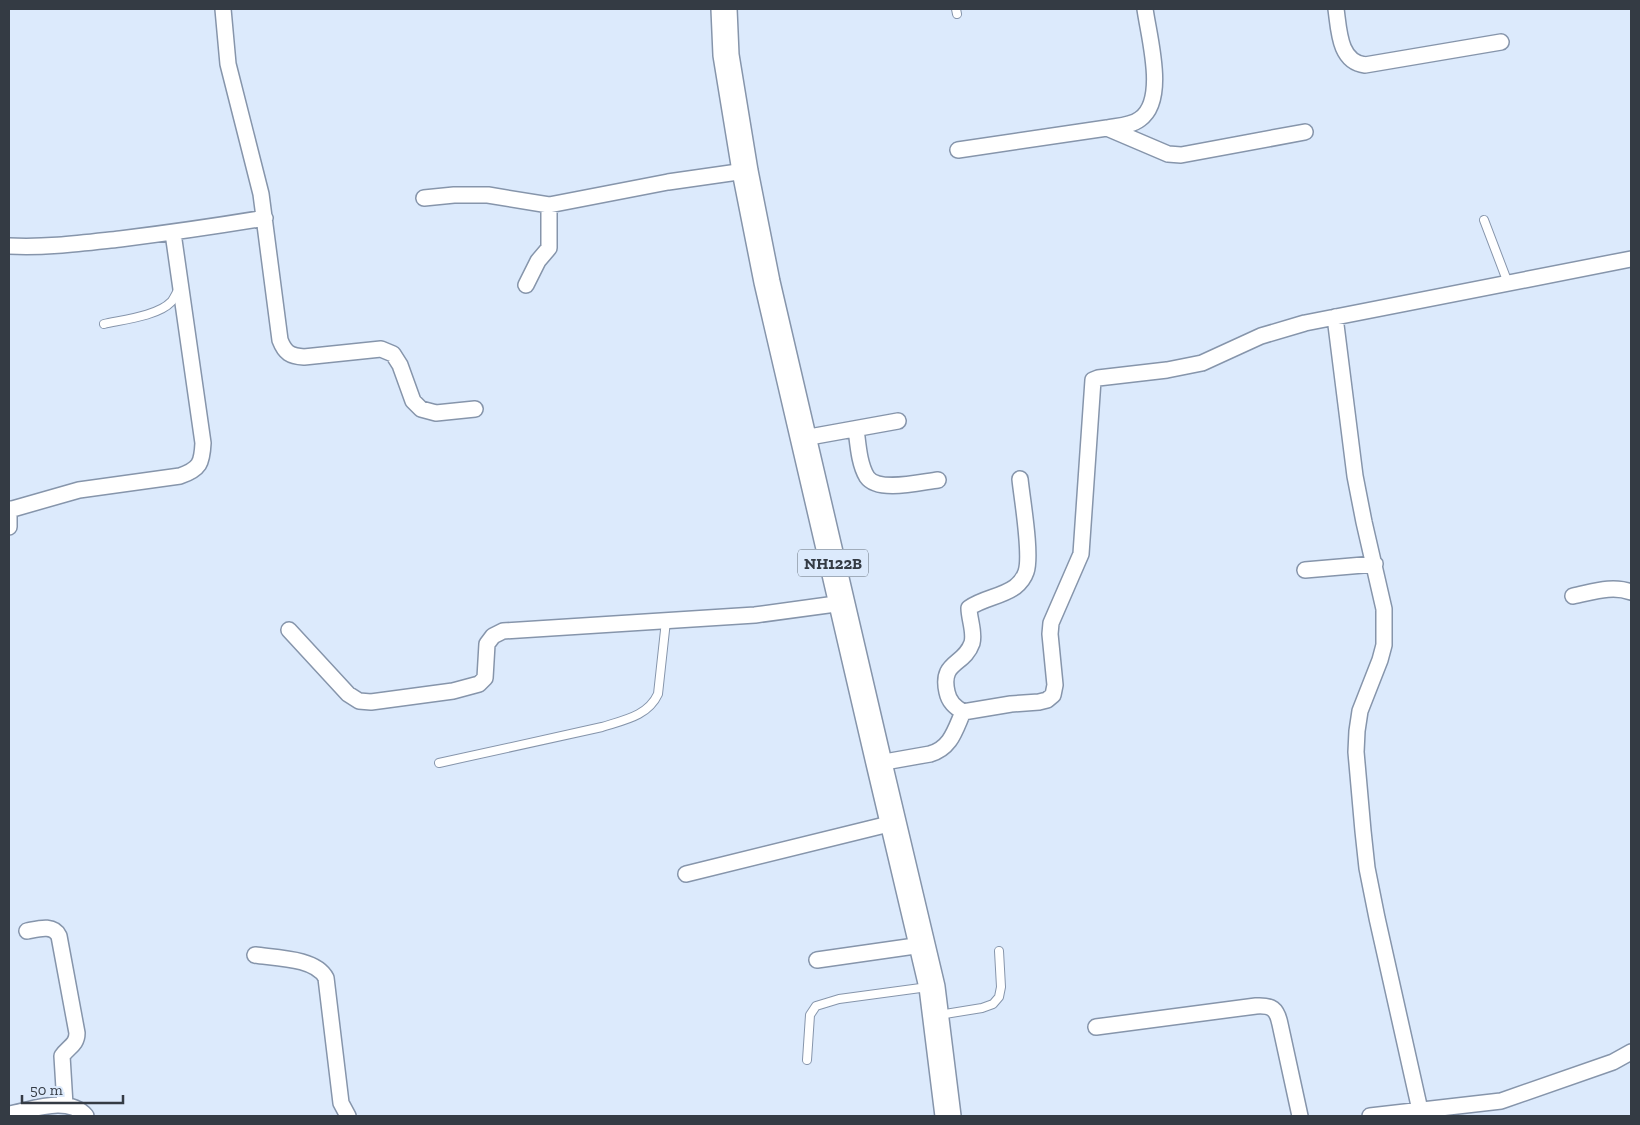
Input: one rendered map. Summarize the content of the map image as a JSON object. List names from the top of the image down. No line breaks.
{"streets":{"highway":["NH122B"]},"scale_bar":"50 m"}
